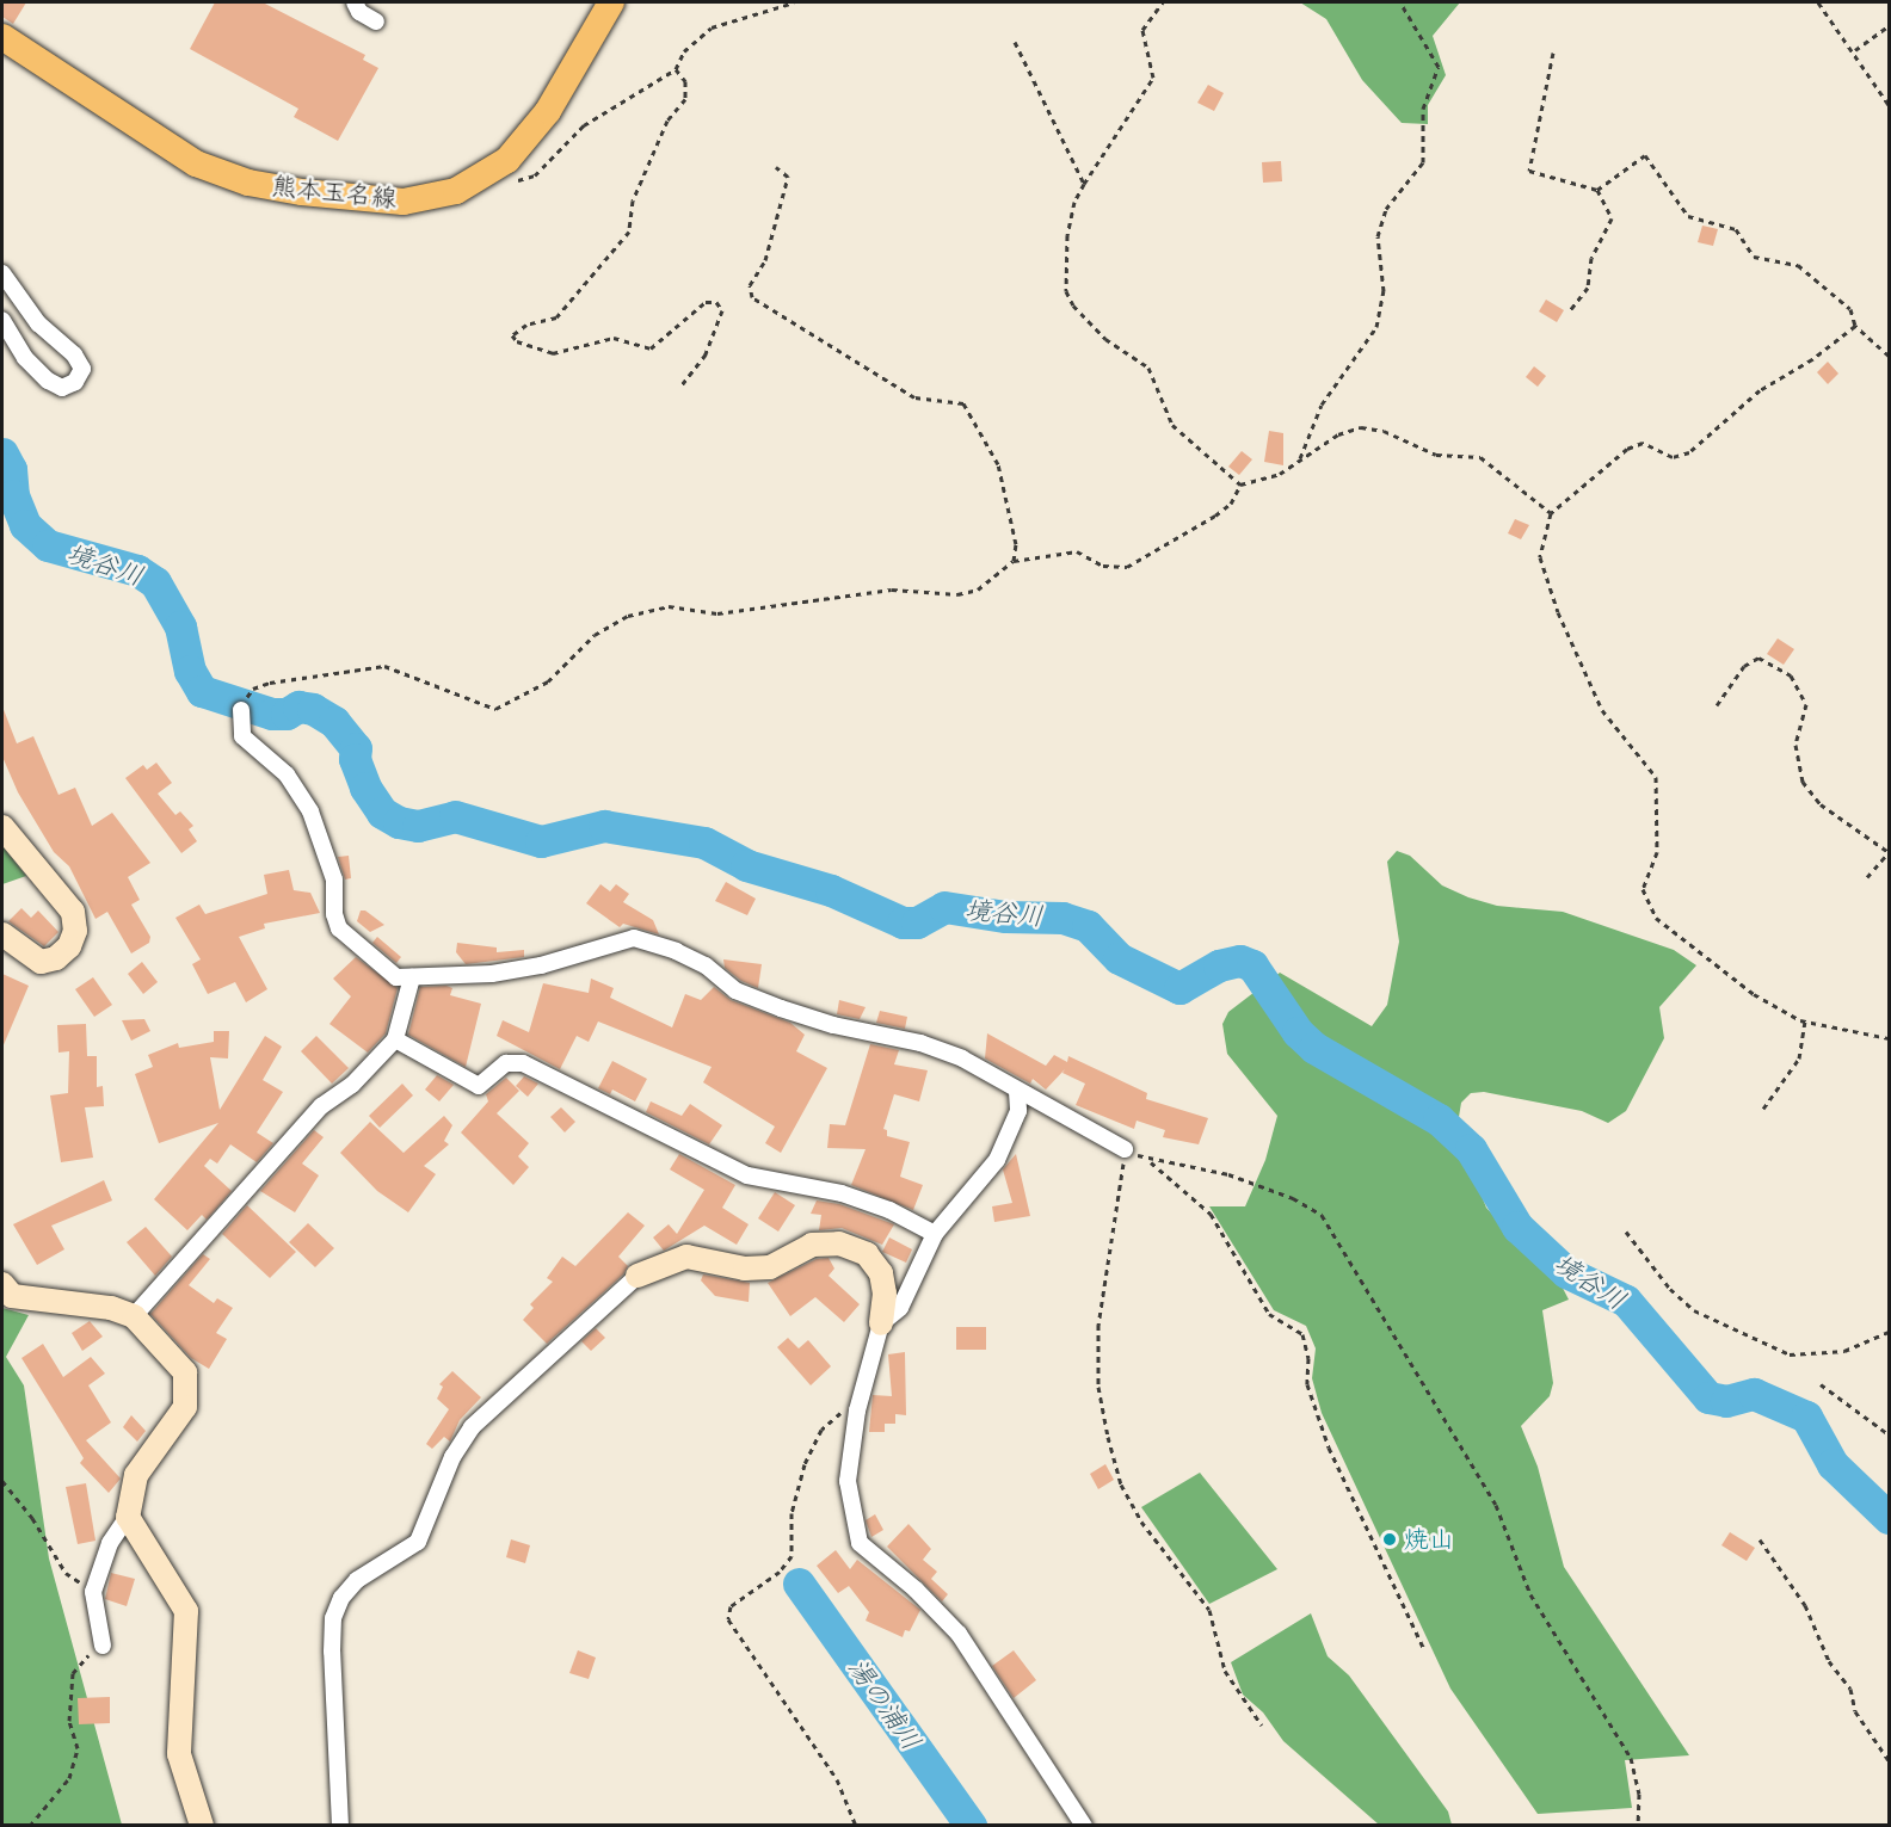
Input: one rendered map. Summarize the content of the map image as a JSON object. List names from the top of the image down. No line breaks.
{"streets":{"main road":["熊本玉名線"]},"water":["境谷川","湯の浦川"],"places":["焼山"]}
